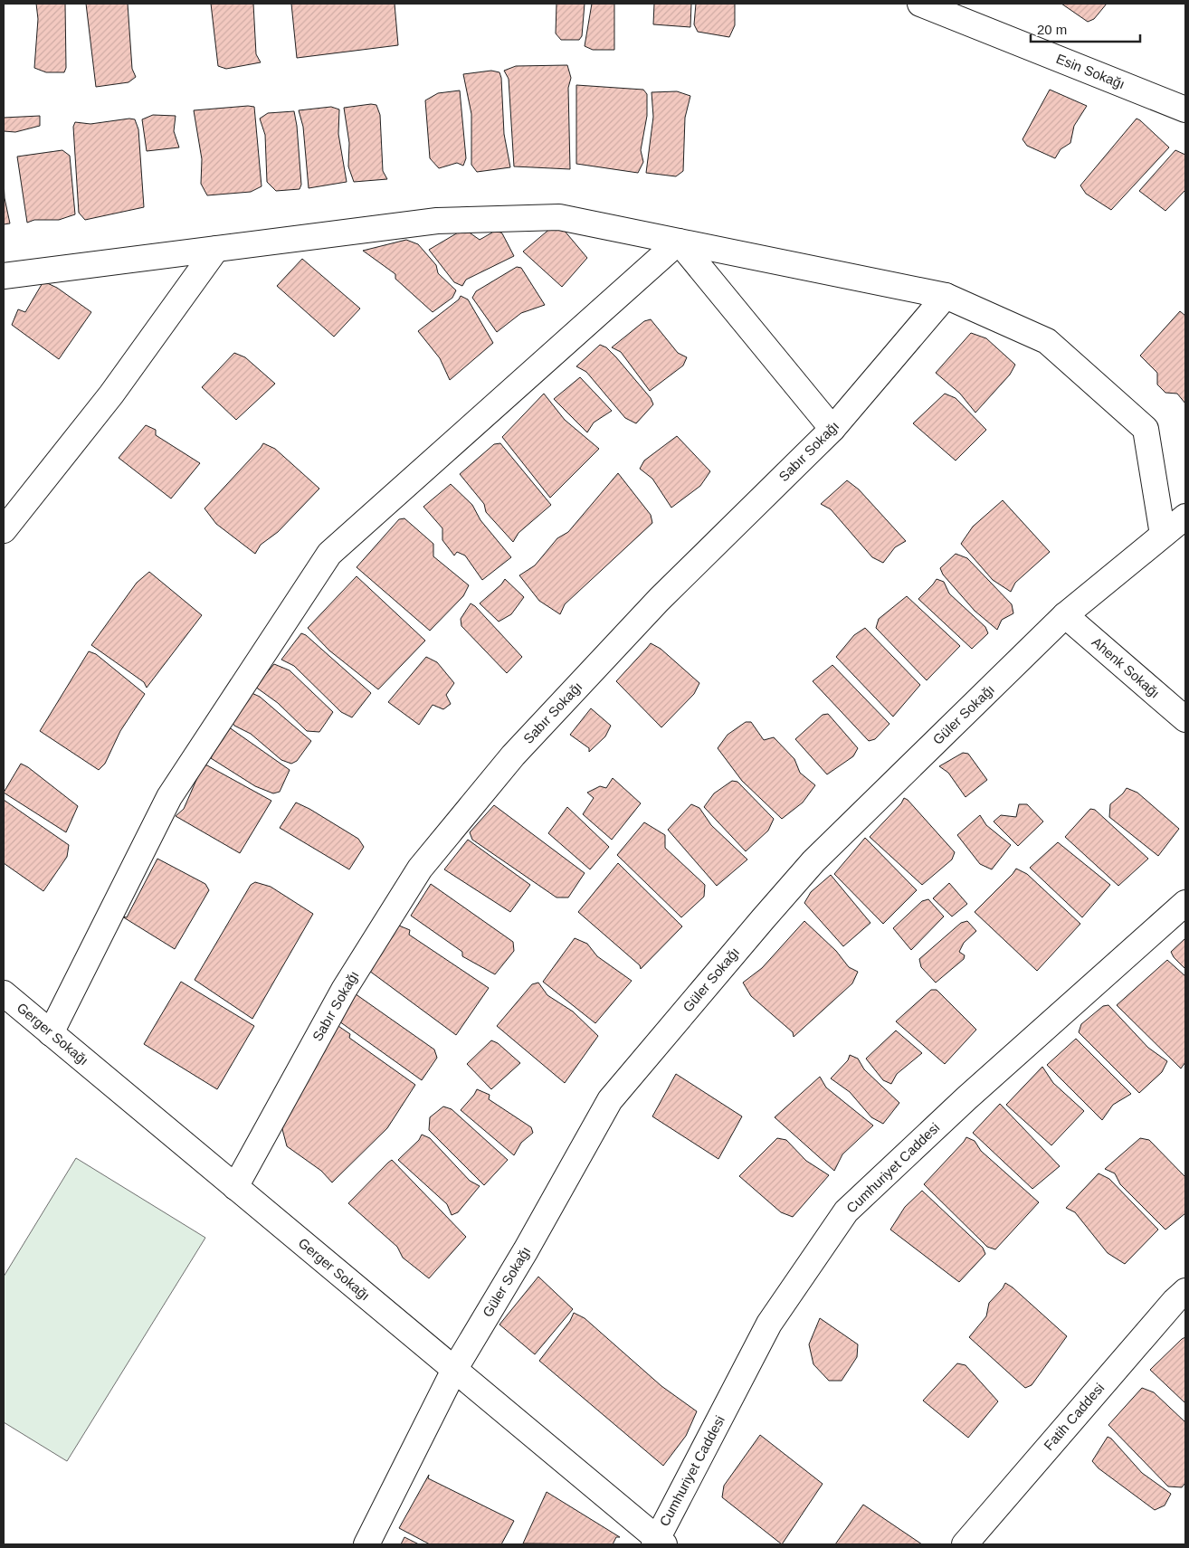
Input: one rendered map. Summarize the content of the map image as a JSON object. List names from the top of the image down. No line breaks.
{"streets":{"street":["Esin Sokağı","Sabır Sokağı","Ahenk Sokağı","Güler Sokağı","Gerger Sokağı","Cumhuriyet Caddesi","Fatih Caddesi"]},"crossings":[["Sabır Sokağı","Gerger Sokağı"],["Ahenk Sokağı","Güler Sokağı"],["Güler Sokağı","Gerger Sokağı"],["Gerger Sokağı","Cumhuriyet Caddesi"]],"scale_bar":"20 m"}
